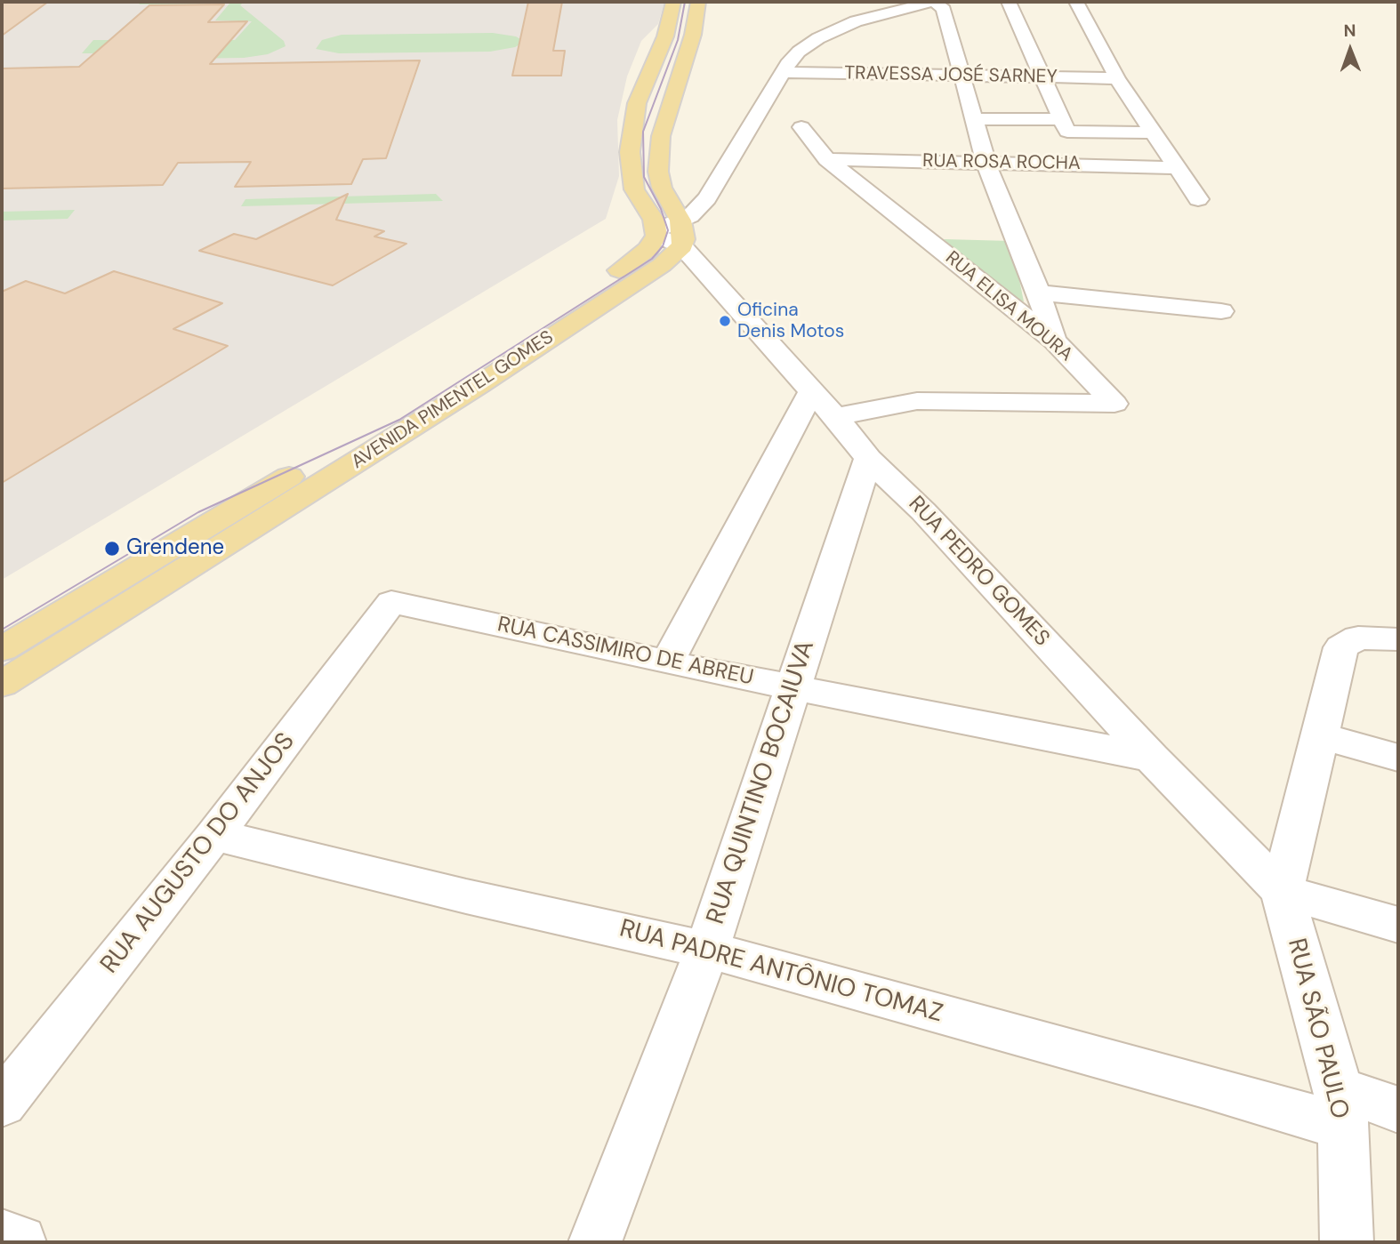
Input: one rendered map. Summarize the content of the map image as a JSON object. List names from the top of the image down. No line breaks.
{"streets":{"main road":["AVENIDA PIMENTEL GOMES"],"street":["TRAVESSA JOSÉ SARNEY","RUA ROSA ROCHA","RUA ELISA MOURA","RUA PEDRO GOMES","RUA CASSIMIRO DE ABREU","RUA QUINTINO BOCAIUVA","RUA AUGUSTO DO ANJOS","RUA PADRE ANTÔNIO TOMAZ","RUA SÃO PAULO"]},"crossings":[["RUA ROSA ROCHA","RUA ELISA MOURA"],["RUA ELISA MOURA","RUA PEDRO GOMES"],["AVENIDA PIMENTEL GOMES","RUA PEDRO GOMES"],["RUA PEDRO GOMES","RUA CASSIMIRO DE ABREU"],["RUA PEDRO GOMES","RUA QUINTINO BOCAIUVA"],["RUA PEDRO GOMES","RUA SÃO PAULO"],["RUA CASSIMIRO DE ABREU","RUA QUINTINO BOCAIUVA"],["RUA CASSIMIRO DE ABREU","RUA AUGUSTO DO ANJOS"],["RUA QUINTINO BOCAIUVA","RUA PADRE ANTÔNIO TOMAZ"],["RUA AUGUSTO DO ANJOS","RUA PADRE ANTÔNIO TOMAZ"],["RUA PADRE ANTÔNIO TOMAZ","RUA SÃO PAULO"]],"places":["Oficina Denis Motos","Grendene"],"north":"top"}
